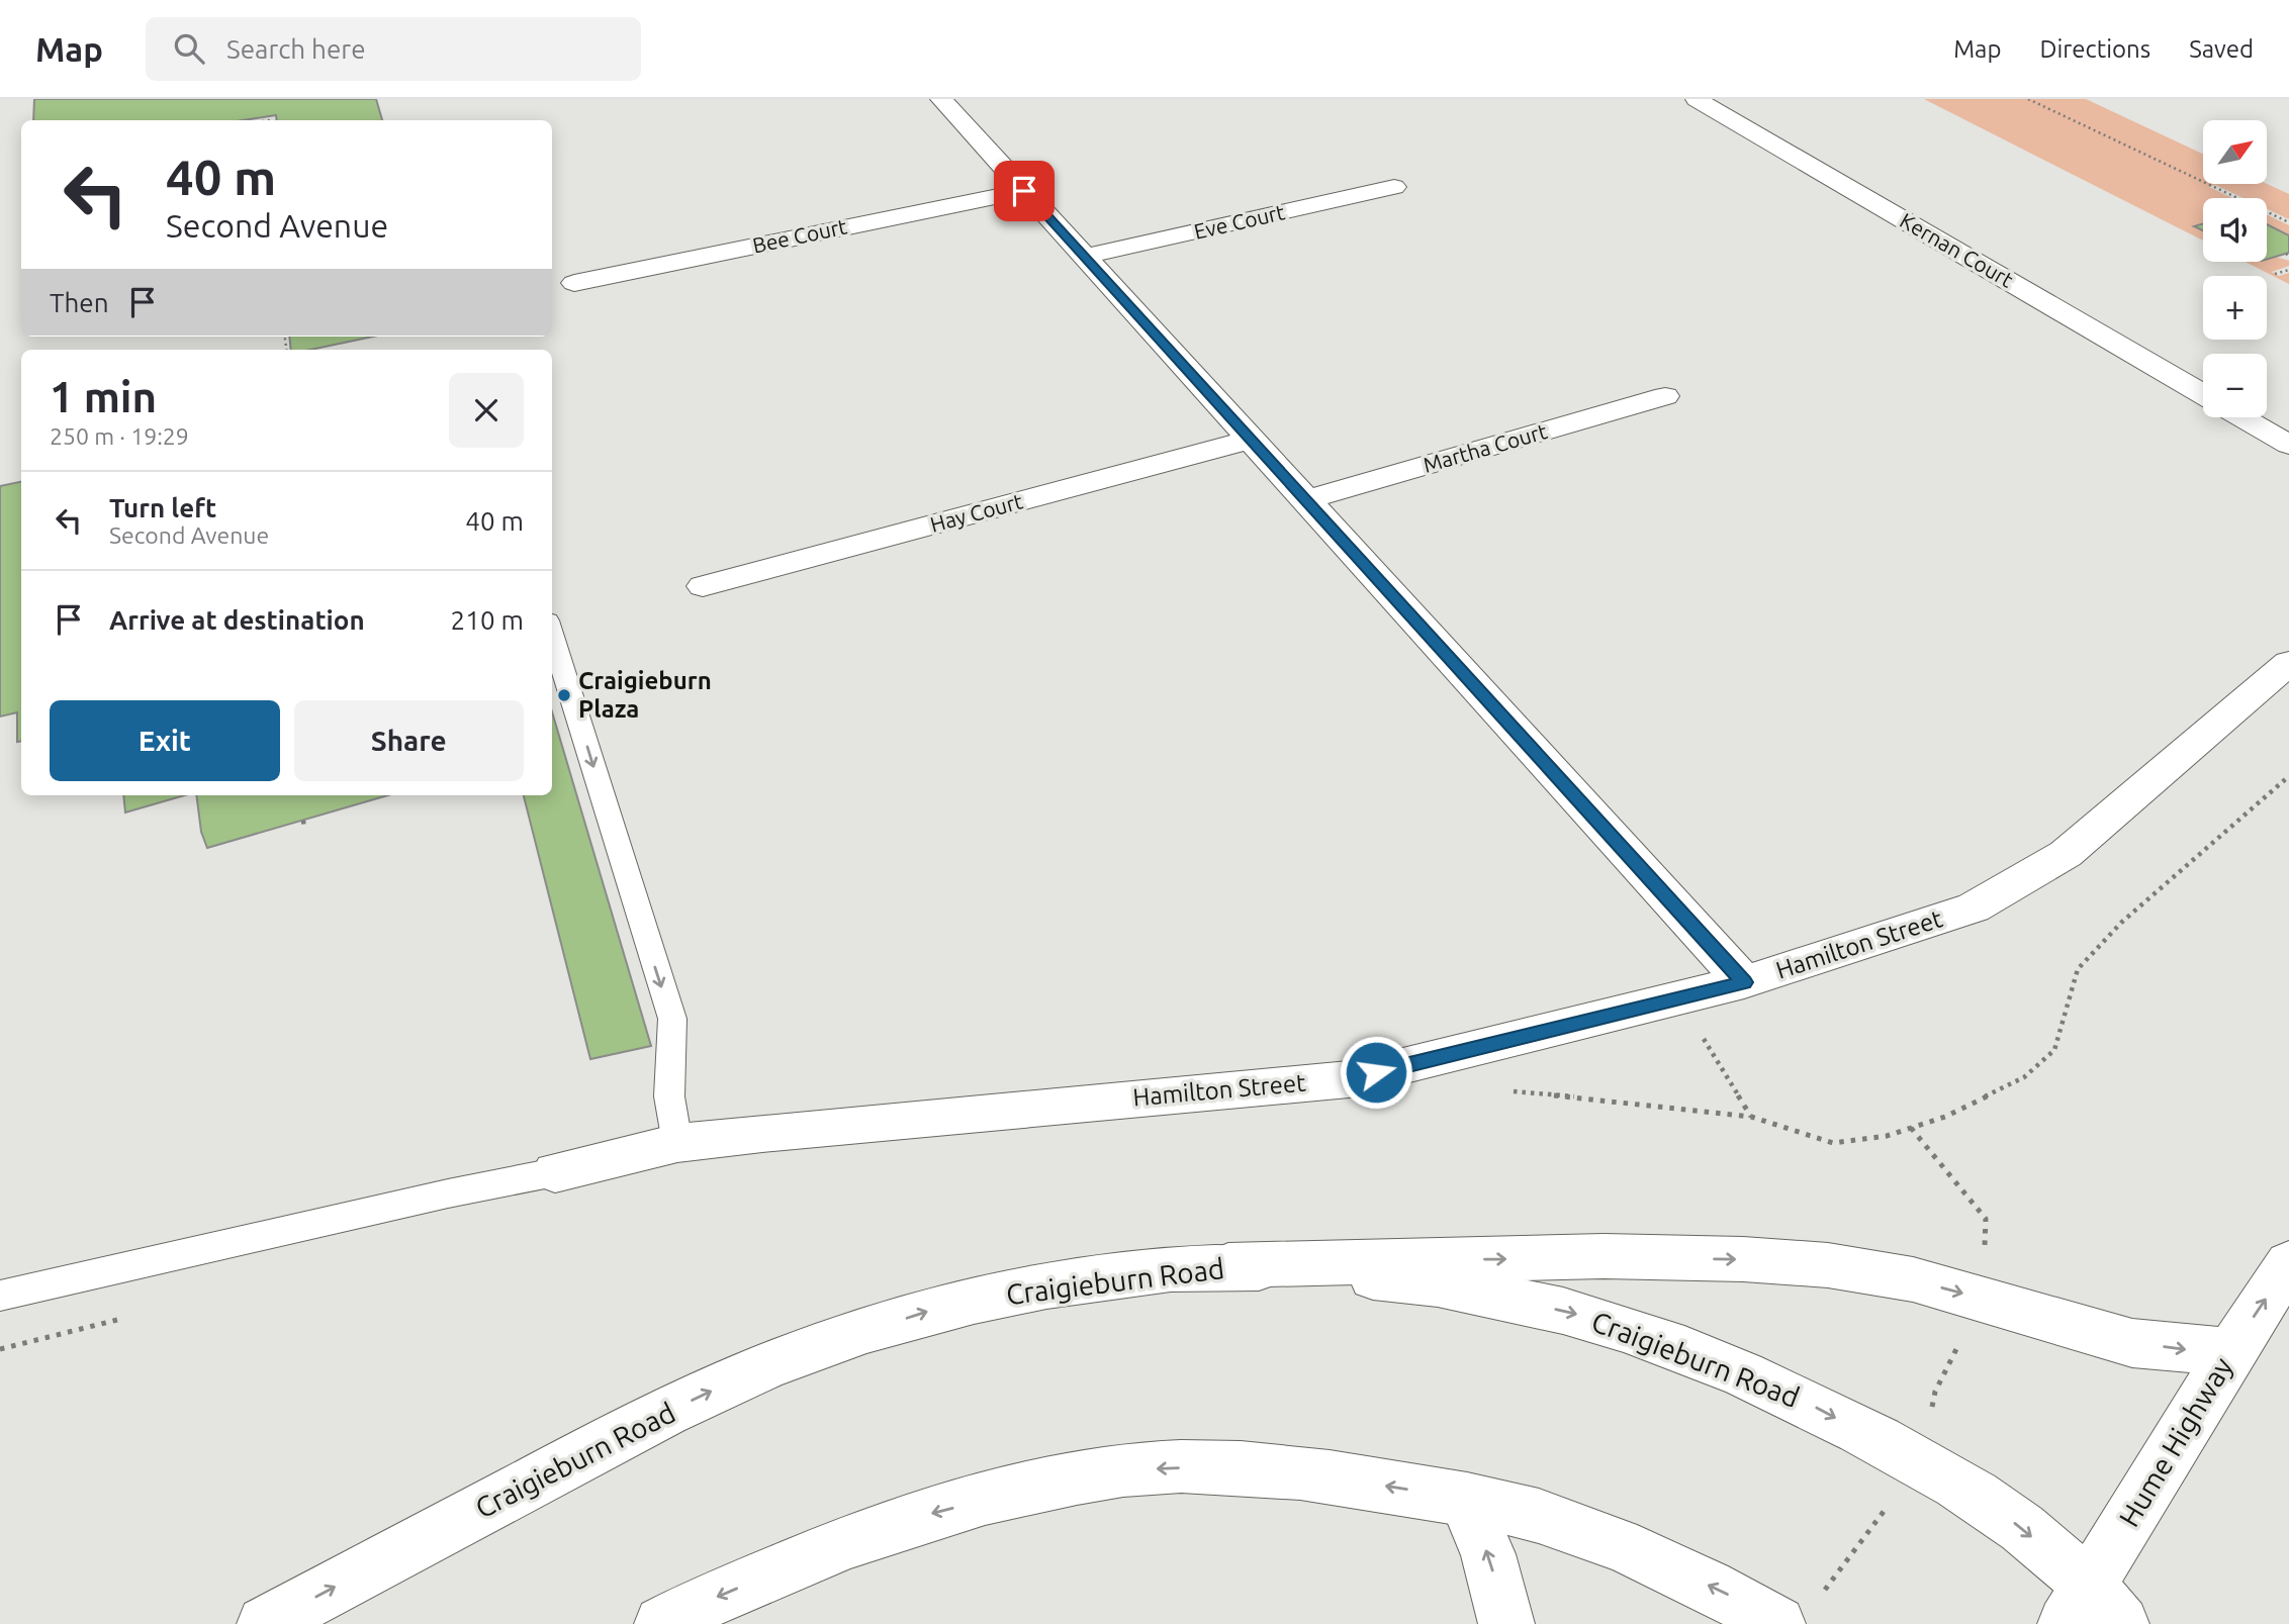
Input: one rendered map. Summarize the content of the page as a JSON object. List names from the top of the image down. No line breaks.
{"streets":{"main road":["Eve Court","Bee Court","Kernan Court","Martha Court","Hay Court","Hamilton Street","Craigieburn Road","Hume Highway"]},"crossings":[["Craigieburn Road","Hume Highway"]],"places":["Craigieburn Plaza"],"north":"top right","page":{"header":"Map","search":"Search here","nav":["Map","Directions","Saved"],"map_buttons":["+","−"],"turn":["40 m","Second Avenue"],"then":"Then","heading":["1 min","250 m · 19:29"],"list":[{"name":"Turn left","note":"Second Avenue","value":"40 m"},{"name":"Arrive at destination","value":"210 m"}],"buttons":["Exit","Share"]}}
